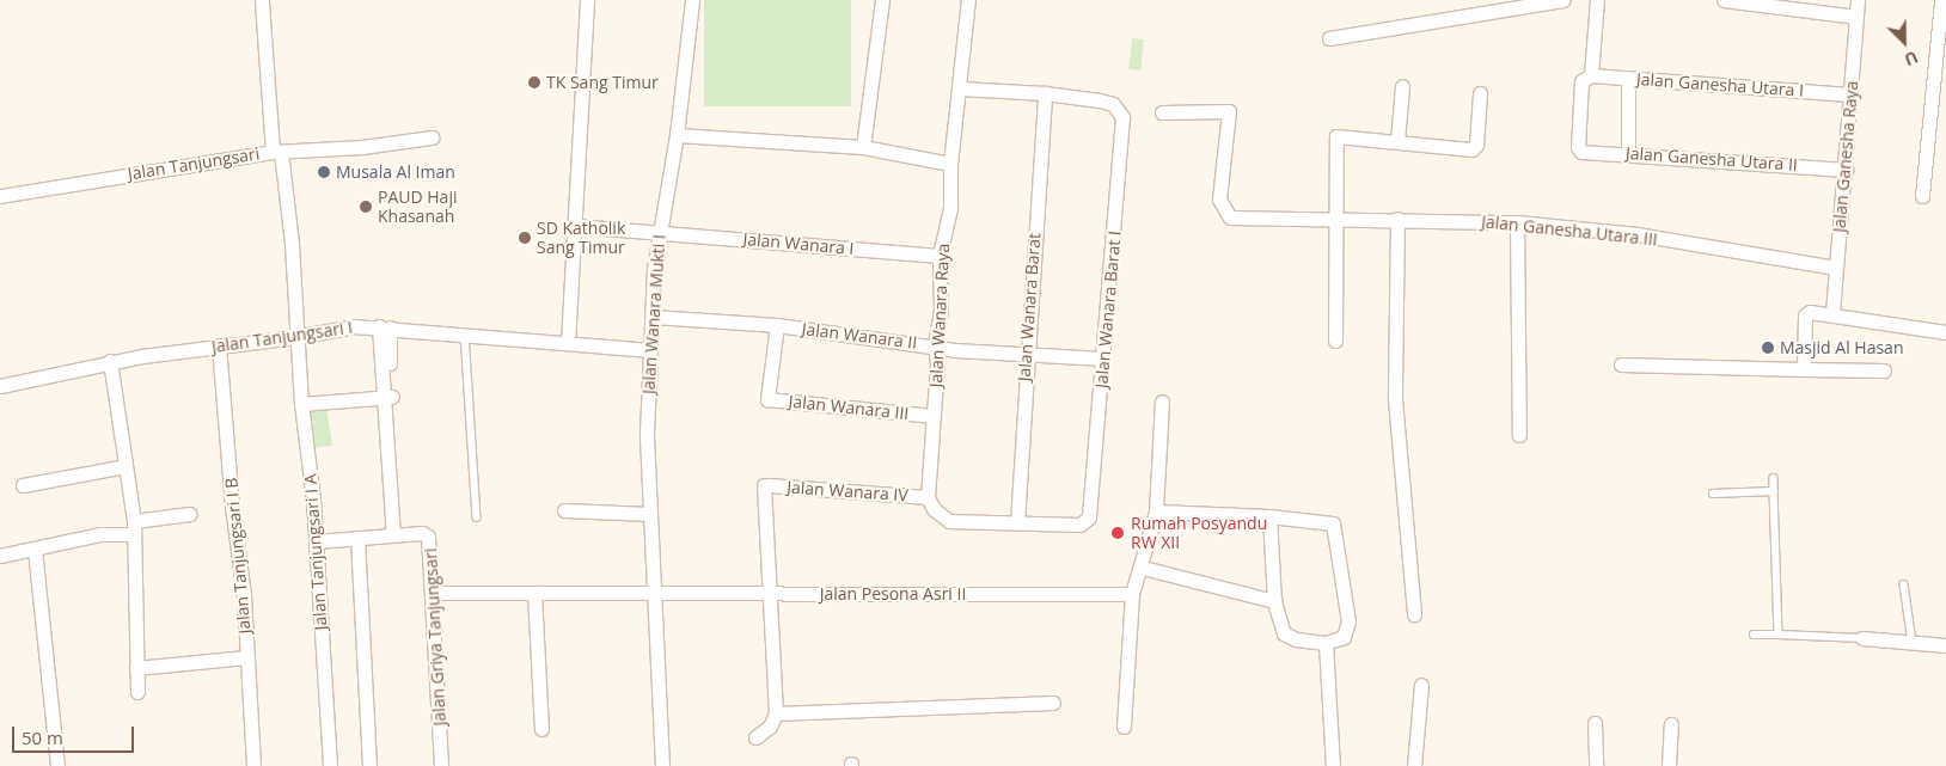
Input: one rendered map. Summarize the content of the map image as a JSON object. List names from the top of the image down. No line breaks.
{"streets":{"street":["Jalan Ganesha Utara I","Jalan Ganesha Raya","Jalan Ganesha Utara II","Jalan Tanjungsari","Jalan Ganesha Utara III","Jalan Wanara I","Jalan Wanara Barat","Jalan Wanara Barat I","Jalan Wanara Mukti I","Jalan Wanara Raya","Jalan Wanara II","Jalan Tanjungsari I","Jalan Wanara III","Jalan Wanara IV","Jalan Tanjungsari I A","Jalan Tanjungsari I B","Jalan Pesona Asri II","Jalan Griya Tanjungsari"]},"crossings":[["Jalan Ganesha Utara I","Jalan Ganesha Raya"],["Jalan Ganesha Utara I","Jalan Ganesha Utara II"],["Jalan Ganesha Raya","Jalan Ganesha Utara II"],["Jalan Ganesha Raya","Jalan Ganesha Utara III"],["Jalan Tanjungsari","Jalan Tanjungsari I"],["Jalan Tanjungsari","Jalan Tanjungsari I A"],["Jalan Wanara I","Jalan Wanara Mukti I"],["Jalan Wanara I","Jalan Wanara Raya"],["Jalan Wanara Barat","Jalan Wanara Barat I"],["Jalan Wanara Barat","Jalan Wanara II"],["Jalan Wanara Barat I","Jalan Wanara II"],["Jalan Wanara Mukti I","Jalan Wanara II"],["Jalan Wanara Mukti I","Jalan Tanjungsari I"],["Jalan Wanara Mukti I","Jalan Pesona Asri II"],["Jalan Wanara Raya","Jalan Wanara II"],["Jalan Wanara Raya","Jalan Wanara III"],["Jalan Wanara Raya","Jalan Wanara IV"],["Jalan Wanara II","Jalan Wanara III"],["Jalan Tanjungsari I","Jalan Tanjungsari I A"],["Jalan Tanjungsari I","Jalan Tanjungsari I B"],["Jalan Wanara IV","Jalan Pesona Asri II"],["Jalan Tanjungsari I A","Jalan Griya Tanjungsari"],["Jalan Pesona Asri II","Jalan Griya Tanjungsari"]],"places":["TK Sang Timur","Musala Al Iman","PAUD Haji Khasanah","SD Katholik Sang Timur","Masjid Al Hasan","Rumah Posyandu RW XII"],"scale_bar":"50 m","north":"bottom right"}
